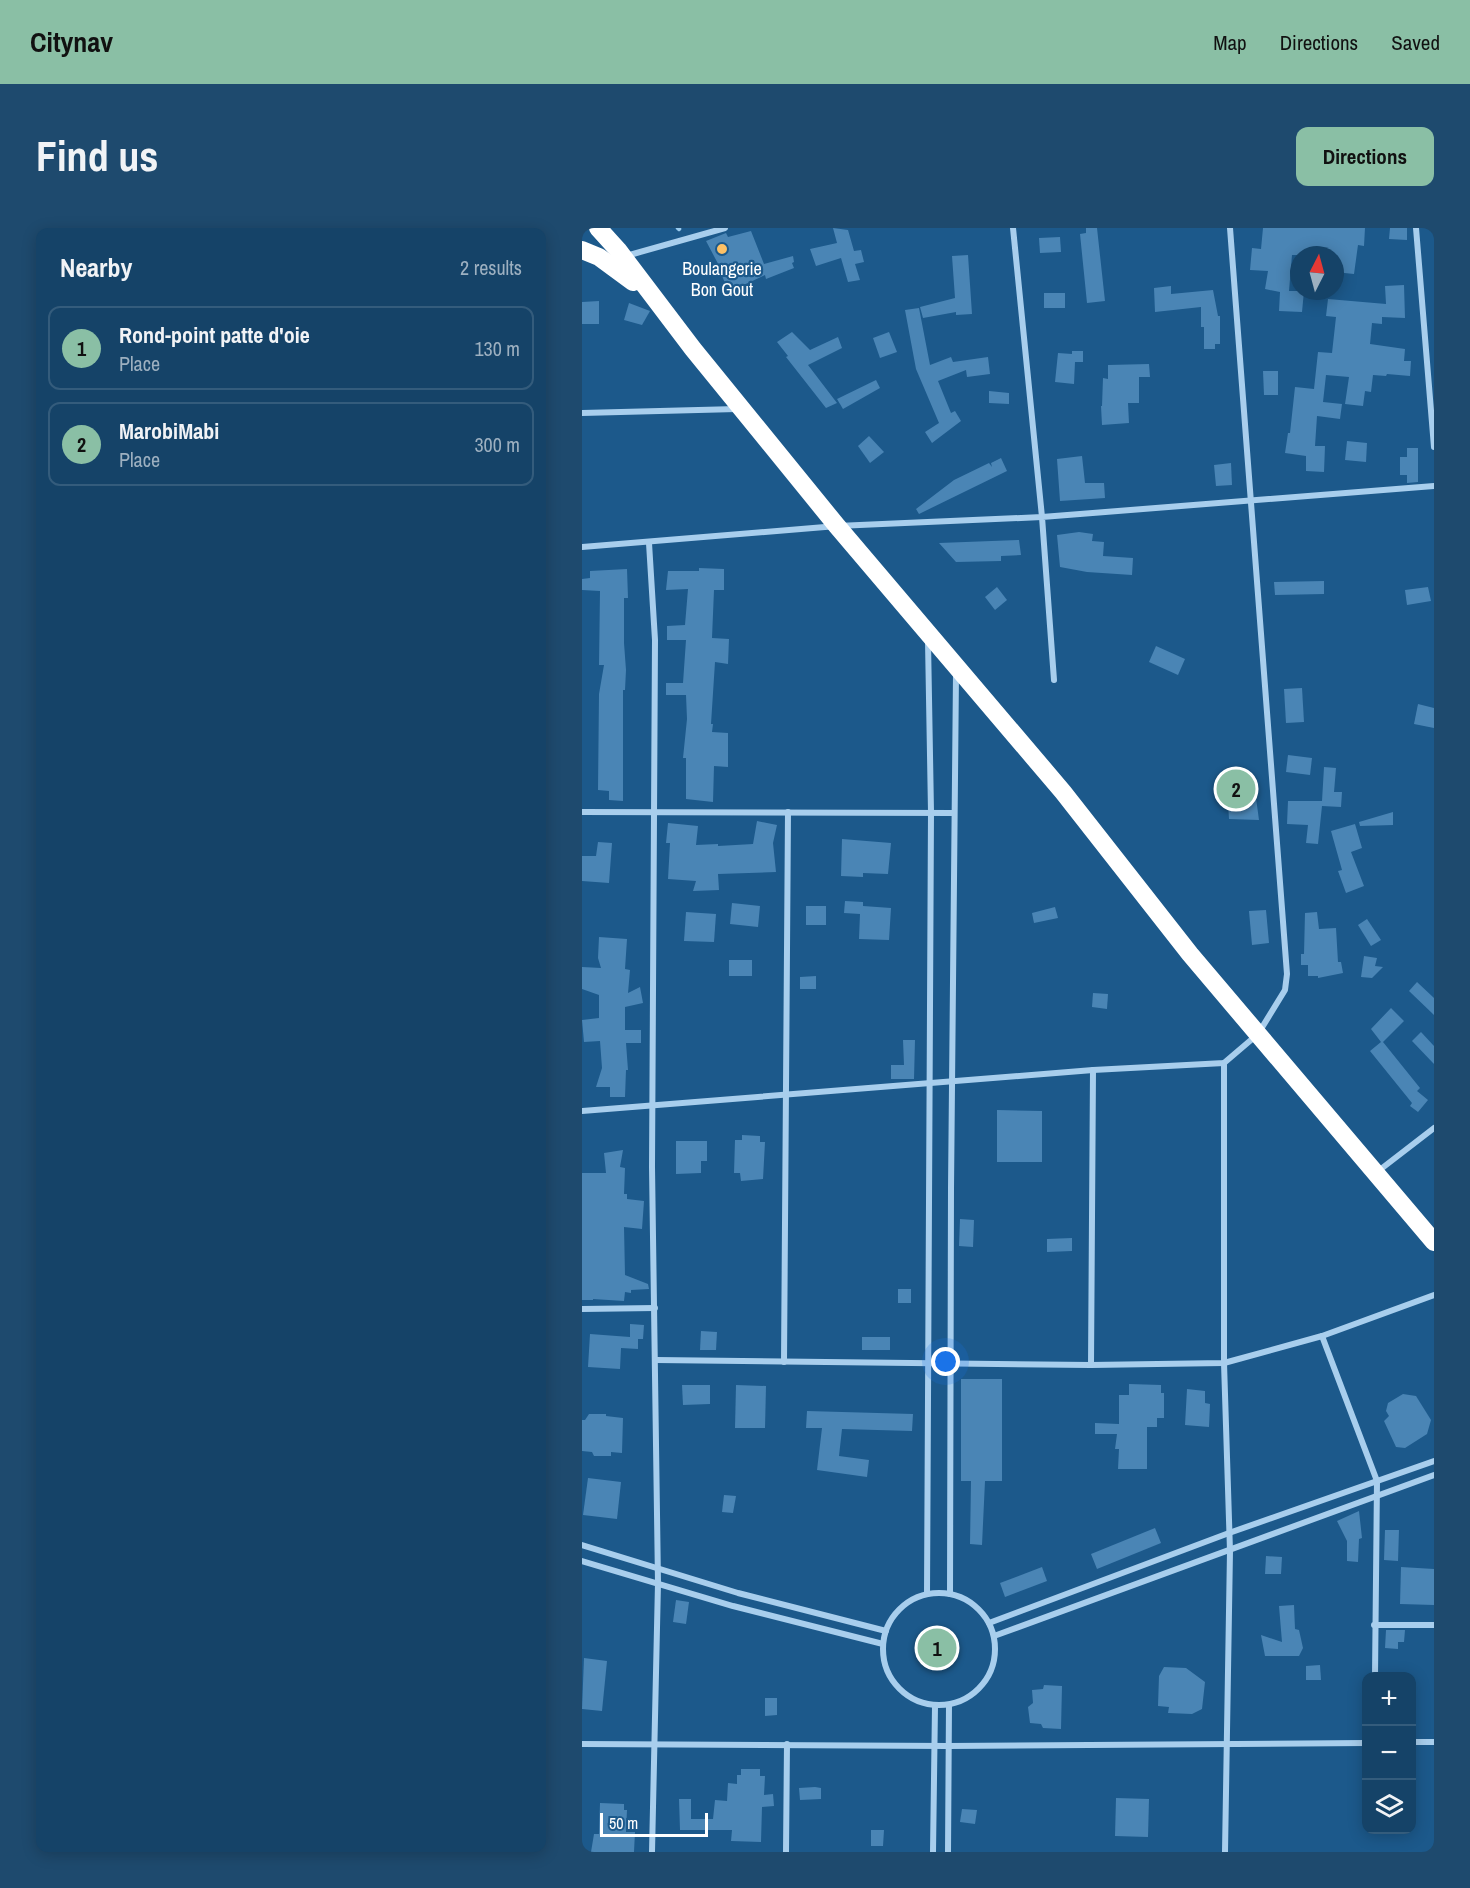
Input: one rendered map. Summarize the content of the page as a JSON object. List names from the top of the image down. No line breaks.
{"places":["Boulangerie Bon Gout"],"scale_bar":"50 m","north":"top","page":{"header":"Citynav","nav":["Map","Directions","Saved"],"buttons":"Directions","title":"Find us","heading":["Nearby","2 results"],"list":[{"mark":"1","name":"Rond-point patte d'oie","note":"Place","value":"130 m"},{"mark":"2","name":"MarobiMabi","note":"Place","value":"300 m"}],"pins":["2","1"],"map_buttons":["+","−"],"scale":"50 m"}}
